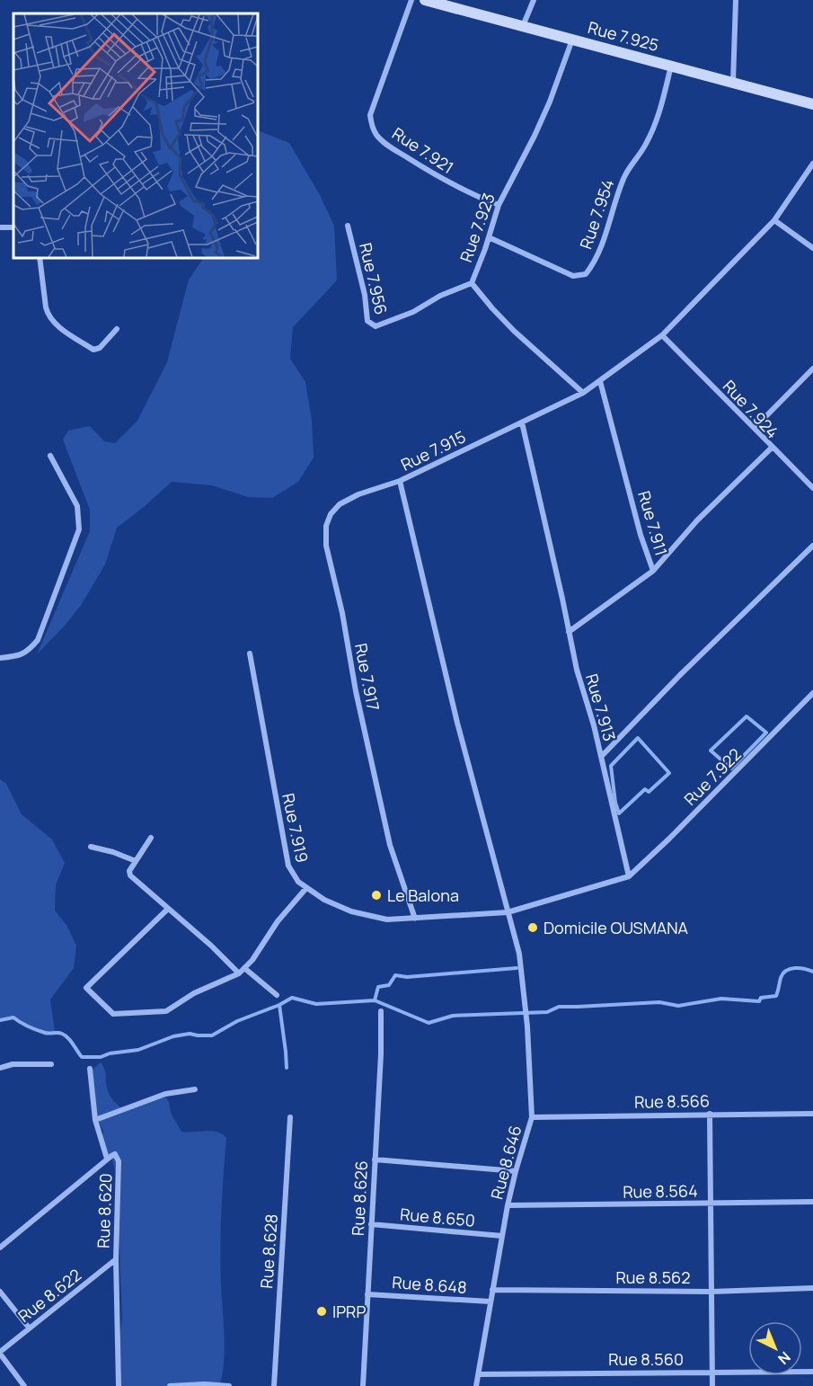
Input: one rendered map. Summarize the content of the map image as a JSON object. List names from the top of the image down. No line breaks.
{"streets":{"street":["Rue 7.925","Rue 7.921","Rue 7.954","Rue 7.923","Rue 7.956","Rue 7.924","Rue 7.915","Rue 7.911","Rue 7.917","Rue 7.913","Rue 7.922","Rue 7.919","Rue 8.566","Rue 8.646","Rue 8.564","Rue 8.626","Rue 8.620","Rue 8.650","Rue 8.628","Rue 8.562","Rue 8.648","Rue 8.622","Rue 8.560"]},"crossings":[["Rue 7.925","Rue 7.954"],["Rue 7.925","Rue 7.923"],["Rue 7.921","Rue 7.923"],["Rue 7.954","Rue 7.923"],["Rue 7.923","Rue 7.956"],["Rue 7.923","Rue 7.915"],["Rue 7.924","Rue 7.915"],["Rue 7.924","Rue 7.911"],["Rue 7.915","Rue 7.911"],["Rue 7.915","Rue 7.917"],["Rue 7.915","Rue 7.913"],["Rue 7.915","Rue 7.919"],["Rue 7.915","Rue 8.646"],["Rue 7.911","Rue 7.913"],["Rue 7.917","Rue 7.919"],["Rue 7.913","Rue 7.922"],["Rue 7.919","Rue 8.646"],["Rue 8.566","Rue 8.646"],["Rue 8.646","Rue 8.564"],["Rue 8.646","Rue 8.650"],["Rue 8.646","Rue 8.562"],["Rue 8.646","Rue 8.648"],["Rue 8.646","Rue 8.560"],["Rue 8.626","Rue 8.650"],["Rue 8.626","Rue 8.648"],["Rue 8.620","Rue 8.622"]],"places":["Le Balona","Domicile OUSMANA","IPRP"],"north":"bottom right"}
